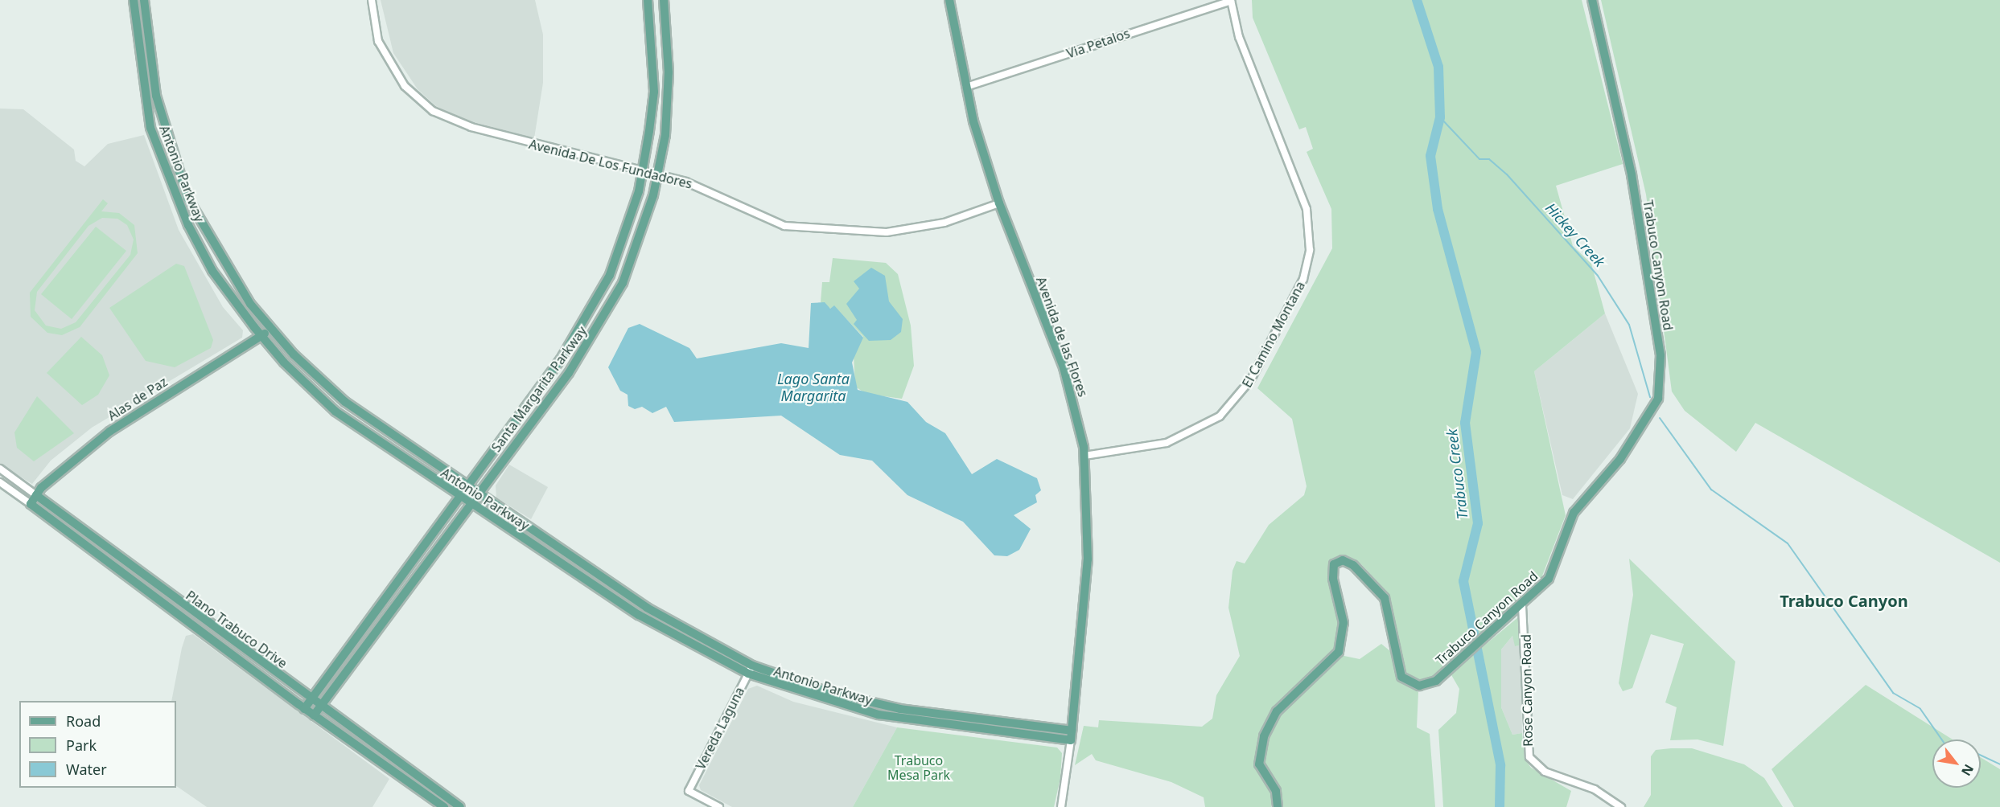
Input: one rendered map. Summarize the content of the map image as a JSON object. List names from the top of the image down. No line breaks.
{"streets":{"main road":["Antonio Parkway","Trabuco Canyon Road","Avenida de las Flores","Santa Margarita Parkway","Alas de Paz","Plano Trabuco Drive"],"street":["Via Petalos","Avenida De Los Fundadores","El Camino Montana","Rose Canyon Road","Vereda Laguna"]},"crossings":[["Via Petalos","El Camino Montana"],["Via Petalos","Avenida de las Flores"],["Avenida De Los Fundadores","Avenida de las Flores"],["Avenida De Los Fundadores","Santa Margarita Parkway"],["Antonio Parkway","Avenida de las Flores"],["Antonio Parkway","Santa Margarita Parkway"],["Antonio Parkway","Alas de Paz"],["Antonio Parkway","Vereda Laguna"],["Trabuco Canyon Road","Rose Canyon Road"],["El Camino Montana","Avenida de las Flores"],["Santa Margarita Parkway","Plano Trabuco Drive"],["Alas de Paz","Plano Trabuco Drive"]],"districts":["Trabuco Canyon"],"water":["Hickey Creek","Lago Santa Margarita","Trabuco Creek"],"parks":["Trabuco Mesa Park"],"legend":["Road","Park","Water"],"north":"bottom right"}
